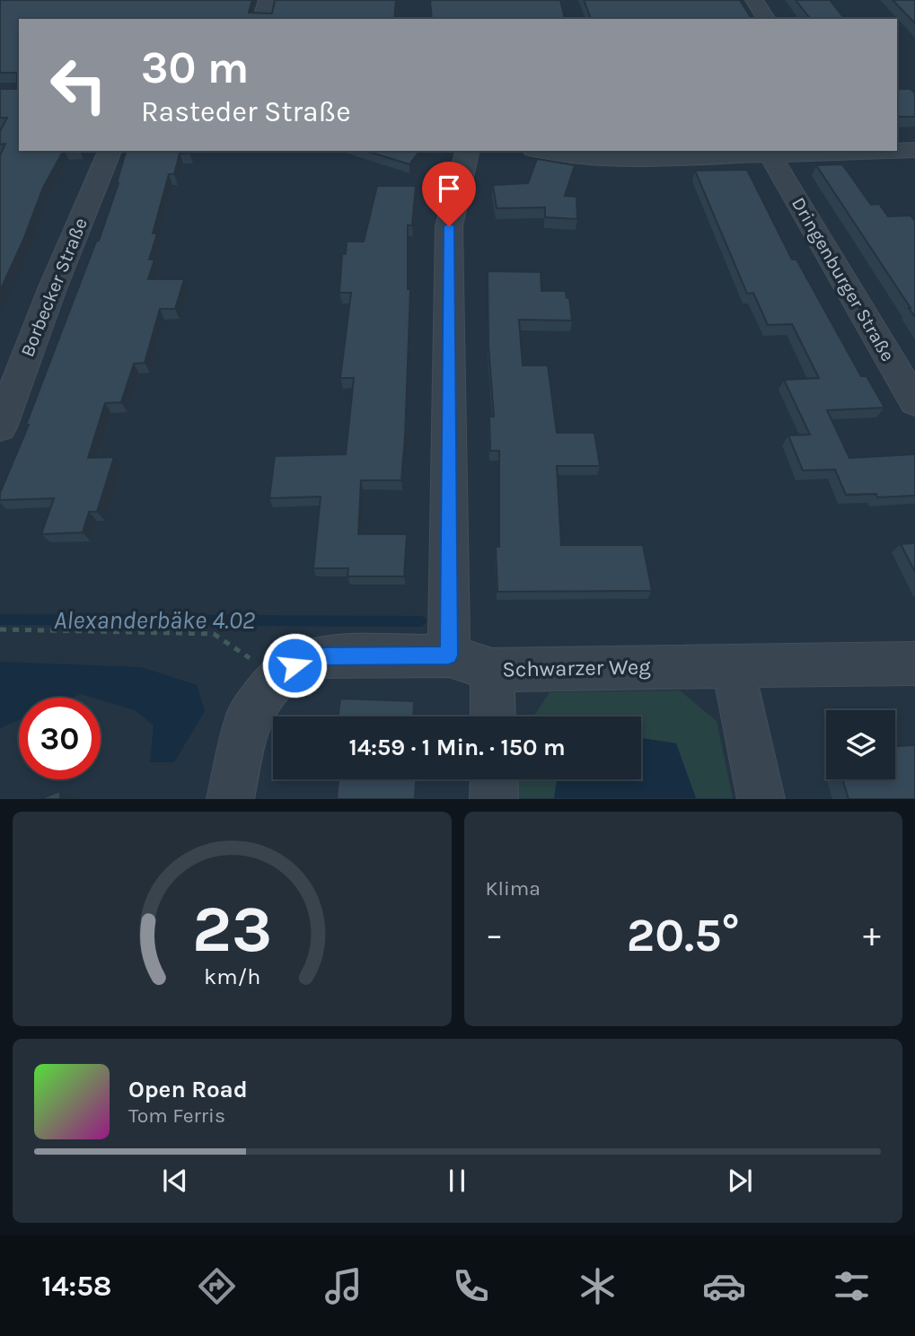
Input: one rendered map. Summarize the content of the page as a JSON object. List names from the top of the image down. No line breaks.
{"streets":{"street":["Dringenburger Straße","Borbecker Straße","Schwarzer Weg"]},"water":["Alexanderbäke 4.02"],"page":{"turn":["30 m","Rasteder Straße"],"limit":"30","trip":"14:59 · 1 Min. · 150 m","tile":"Klima","heat":["−","20.5°","+"],"song":["Open Road","Tom Ferris"],"tabs":"14:58","gauge":["23","km/h"]}}
